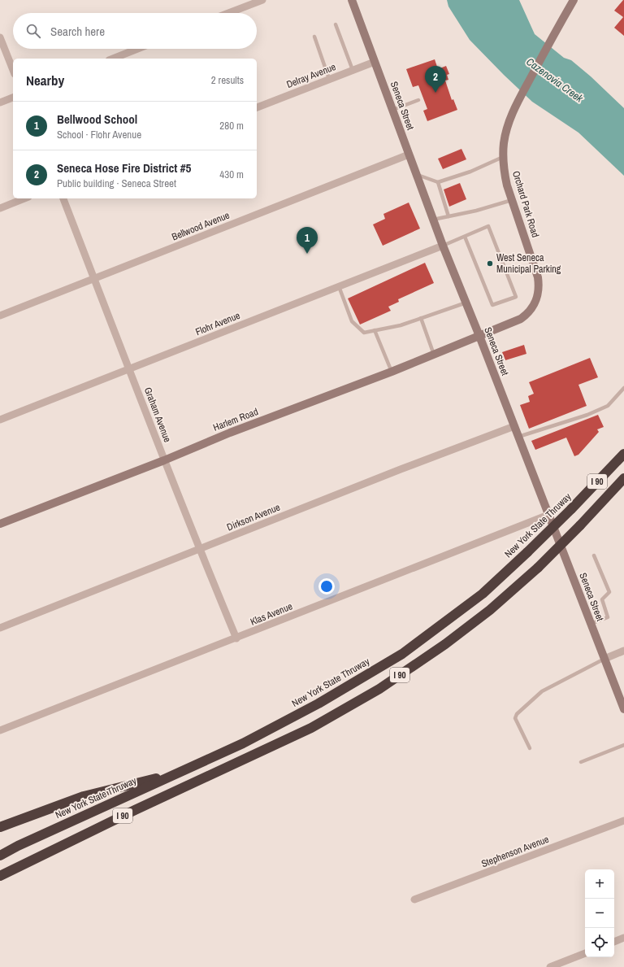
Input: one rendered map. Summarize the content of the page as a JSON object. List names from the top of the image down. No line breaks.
{"streets":{"highway":["I 90","New York State Thruway"],"main road":["Seneca Street","Orchard Park Road","Harlem Road"],"street":["Delray Avenue","Bellwood Avenue","Flohr Avenue","Graham Avenue","Dirkson Avenue","Klas Avenue","Stephenson Avenue"]},"crossings":[["Delray Avenue","Seneca Street"],["Seneca Street","Orchard Park Road"],["Seneca Street","Bellwood Avenue"],["Seneca Street","Flohr Avenue"],["Seneca Street","Harlem Road"],["Seneca Street","Dirkson Avenue"],["Seneca Street","Klas Avenue"],["Orchard Park Road","Harlem Road"],["Bellwood Avenue","Graham Avenue"],["Flohr Avenue","Graham Avenue"],["Graham Avenue","Harlem Road"],["Graham Avenue","Dirkson Avenue"],["Graham Avenue","Klas Avenue"]],"water":["Cazenovia Creek"],"places":["West Seneca Municipal Parking"],"page":{"search":"Search here","heading":["Nearby","2 results"],"pins":["2","1"],"list":[{"mark":"1","name":"Bellwood School","note":"School · Flohr Avenue","value":"280 m"},{"mark":"2","name":"Seneca Hose Fire District #5","note":"Public building · Seneca Street","value":"430 m"}],"map_buttons":["+","−"]}}
